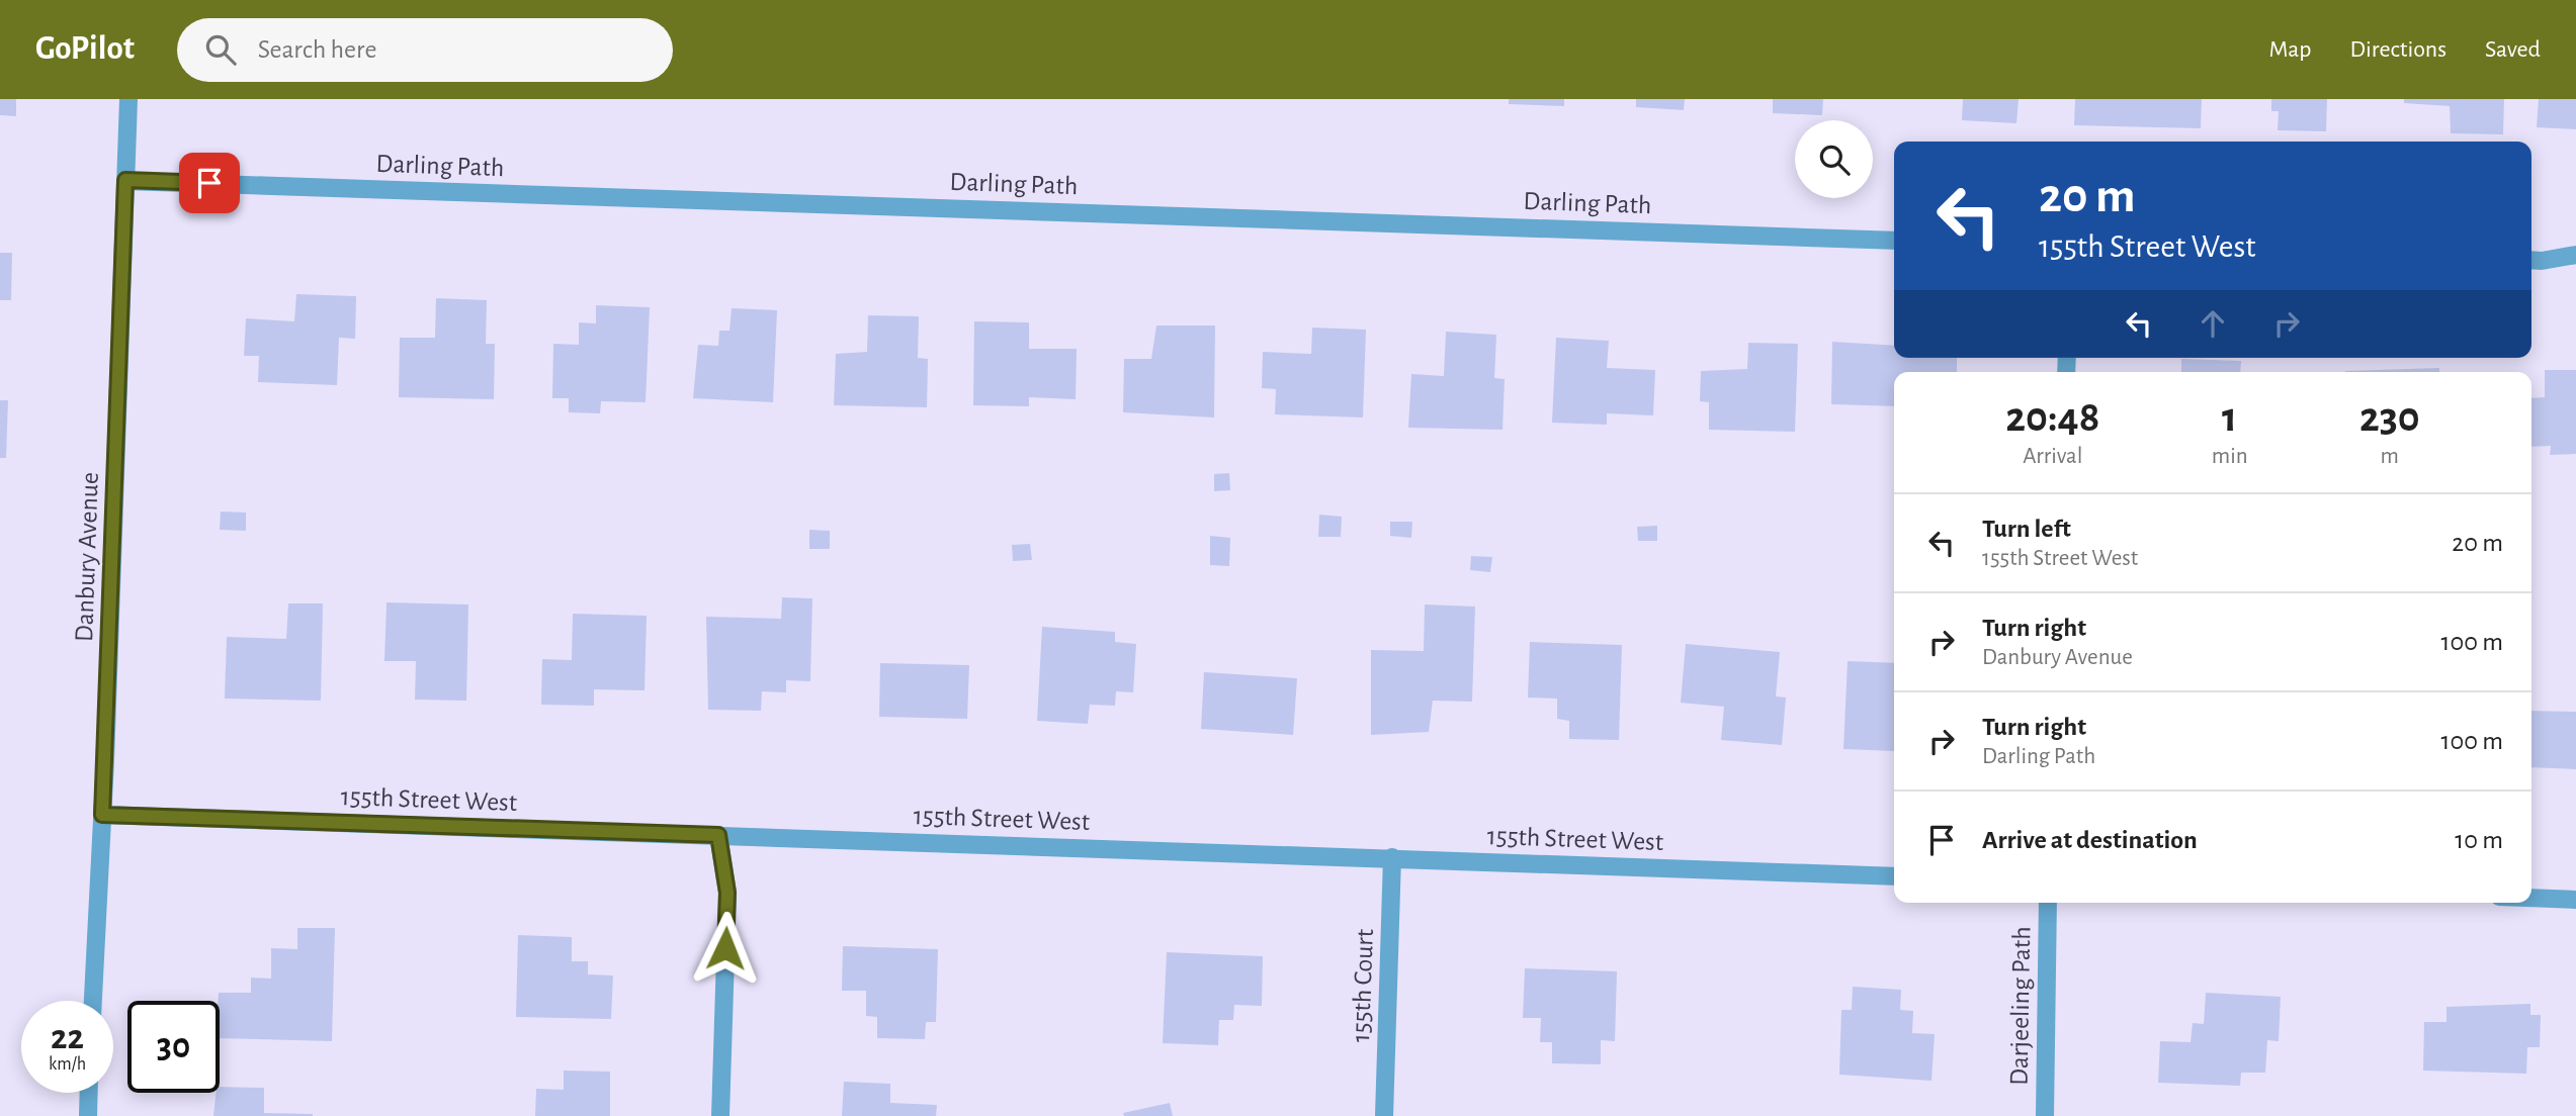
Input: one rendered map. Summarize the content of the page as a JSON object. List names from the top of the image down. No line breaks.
{"streets":{"street":["Darling Path","Danbury Avenue","155th Street West","155th Court","Darjeeling Path"]},"crossings":[["Darling Path","Danbury Avenue"],["Danbury Avenue","155th Street West"],["155th Street West","155th Court"]],"page":{"header":"GoPilot","search":"Search here","nav":["Map","Directions","Saved"],"turn":["20 m","155th Street West"],"eta":["20:48","Arrival","1","min","230","m"],"list":[{"name":"Turn left","note":"155th Street West","value":"20 m"},{"name":"Turn right","note":"Danbury Avenue","value":"100 m"},{"name":"Turn right","note":"Darling Path","value":"100 m"},{"name":"Arrive at destination","value":"10 m"}],"speed":"22 km/h","limit":"30"}}
